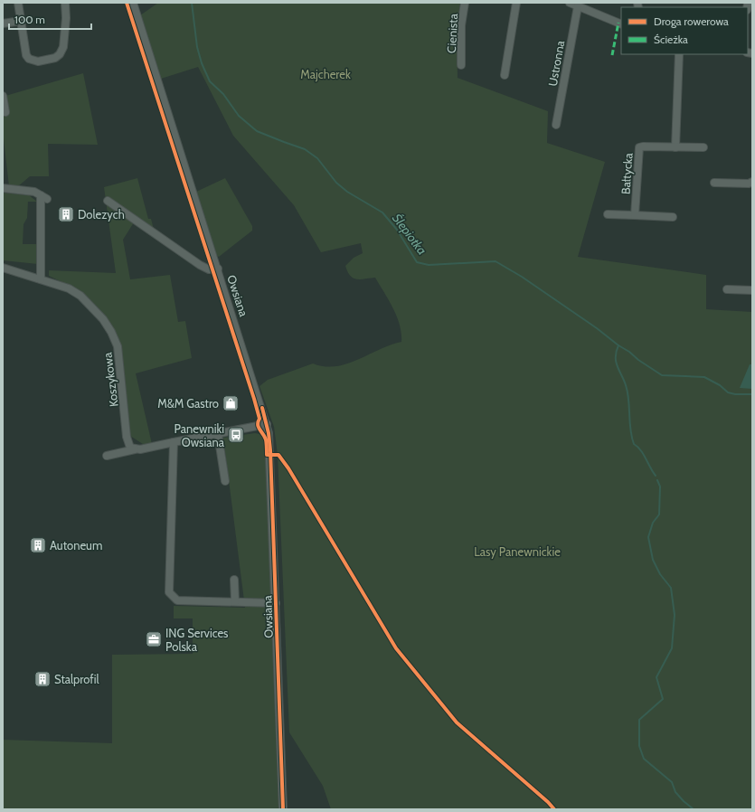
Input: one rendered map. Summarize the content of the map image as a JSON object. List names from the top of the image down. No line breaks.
{"streets":{"street":["Cienista","Ustronna","Bałtycka","Owsiana","Koszykowa"]},"water":["Ślepiotka"],"parks":["Majcherek","Lasy Panewnickie"],"places":{"building":["Dolezych","Autoneum","Stalprofil"],"shop":["M&M Gastro"],"bus stop":["Panewniki Owsiana"],"office":["ING Services Polska"]},"legend":["Droga rowerowa","Ścieżka"],"scale_bar":"100 m"}
